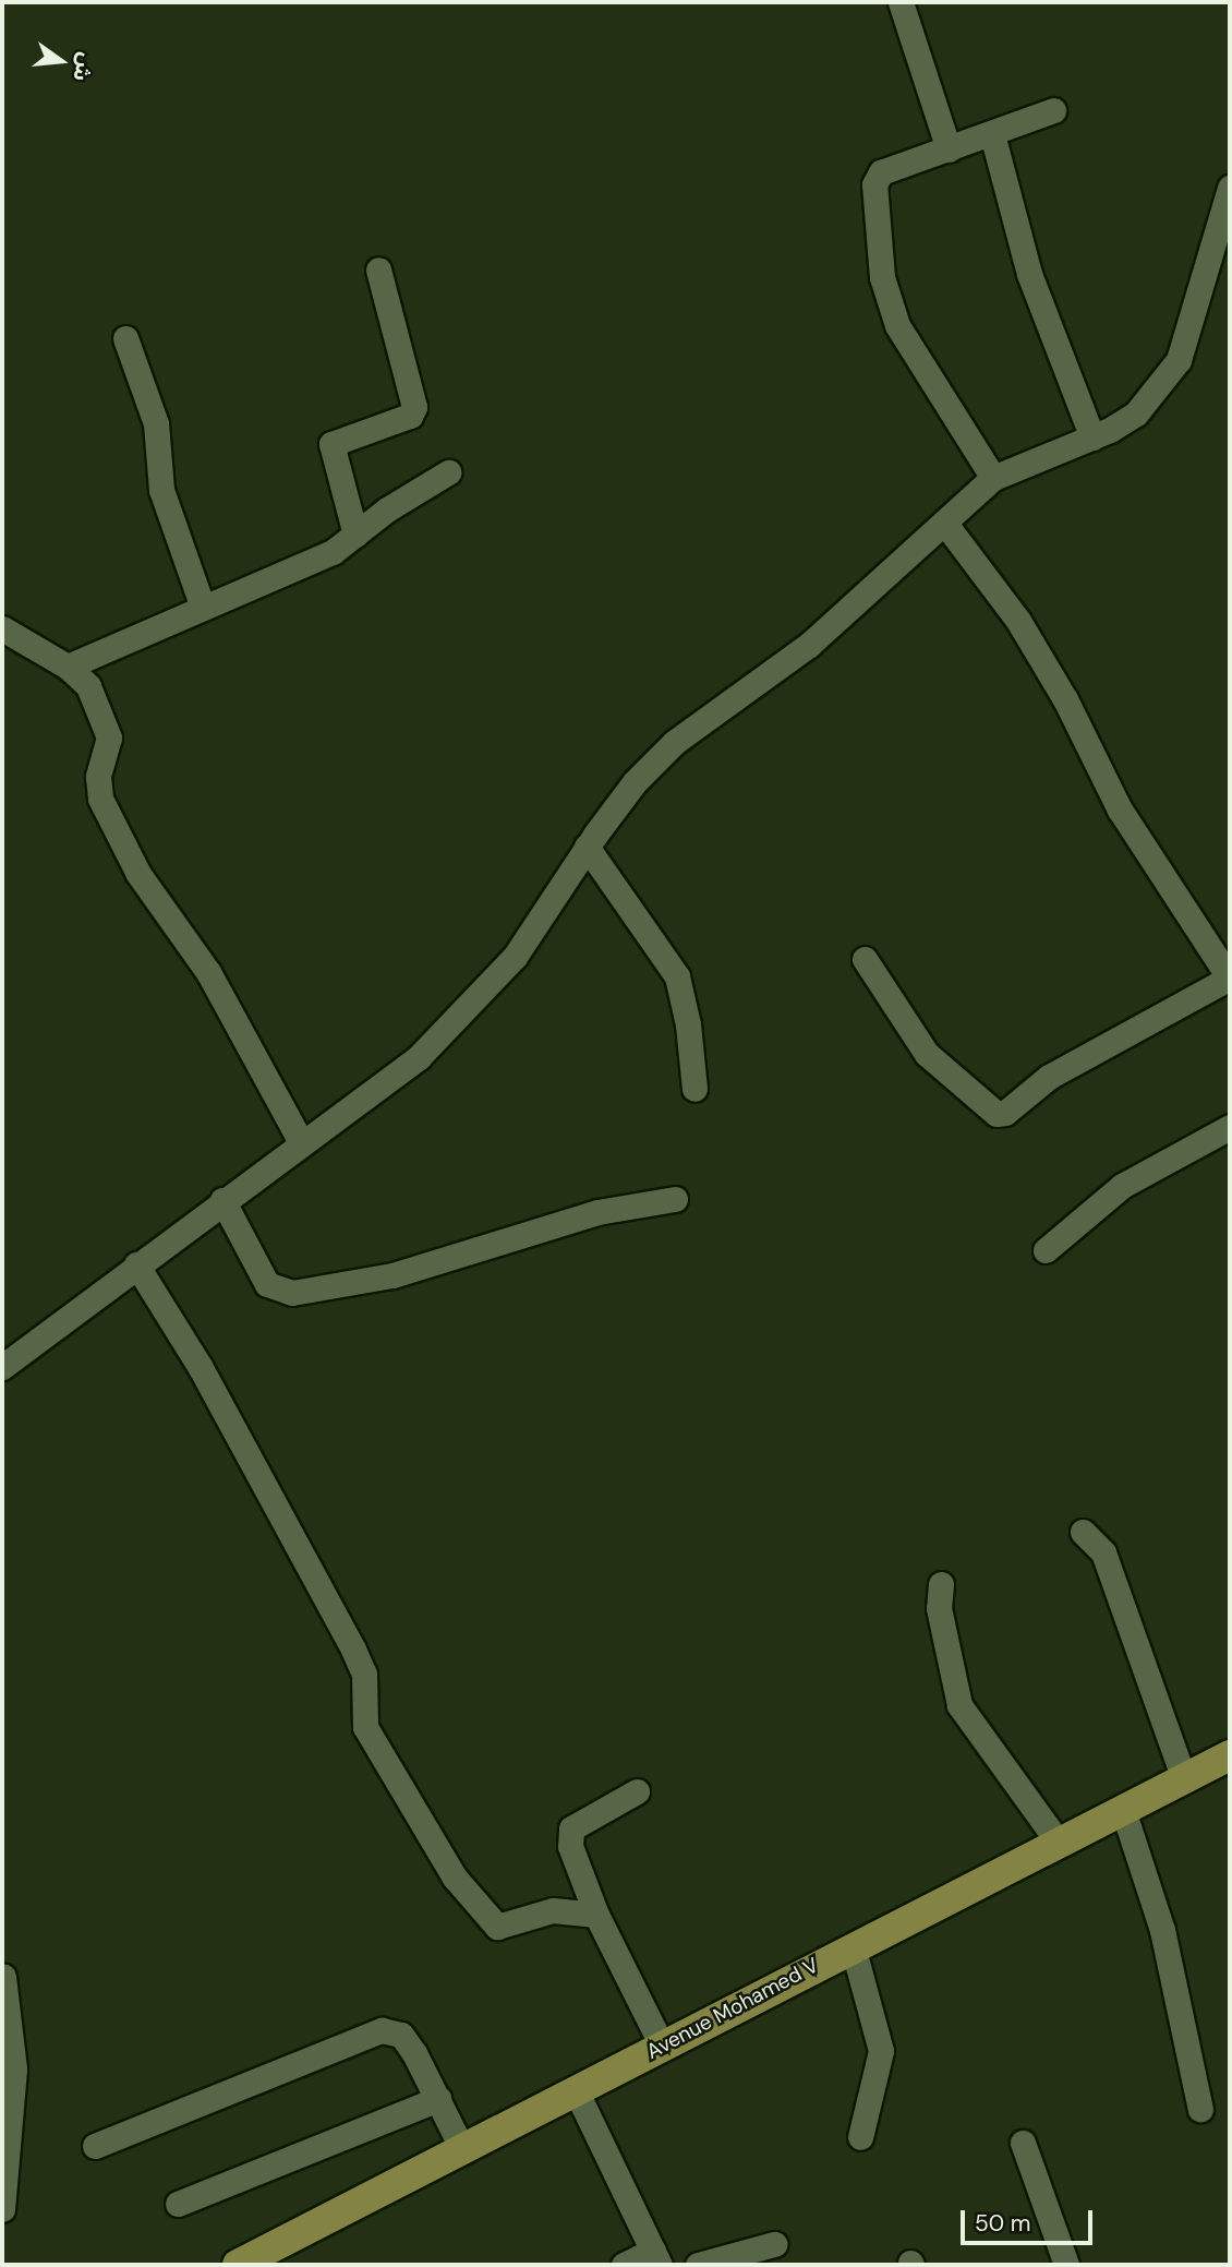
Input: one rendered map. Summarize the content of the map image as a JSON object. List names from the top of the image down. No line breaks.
{"streets":{"main road":["Avenue Mohamed V"]},"scale_bar":"50 m","north":"right"}
